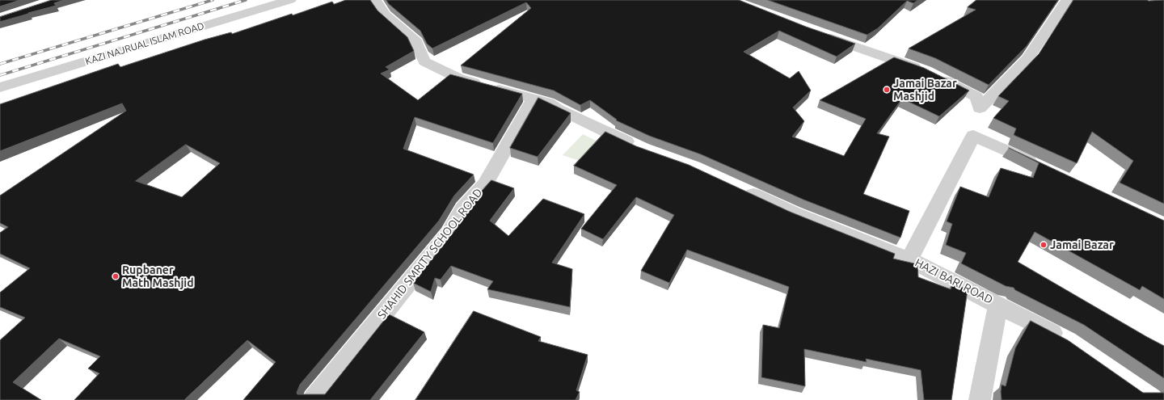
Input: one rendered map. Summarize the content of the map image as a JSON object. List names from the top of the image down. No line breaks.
{"streets":{"street":["KAZI NAJRUAL ISLAM ROAD","SHAHID SMRITY SCHOOL ROAD","HAZI BARI ROAD"]},"places":["Jamai Bazar Mashjid","Jamai Bazar","Rupbaner Math Mashjid"]}
